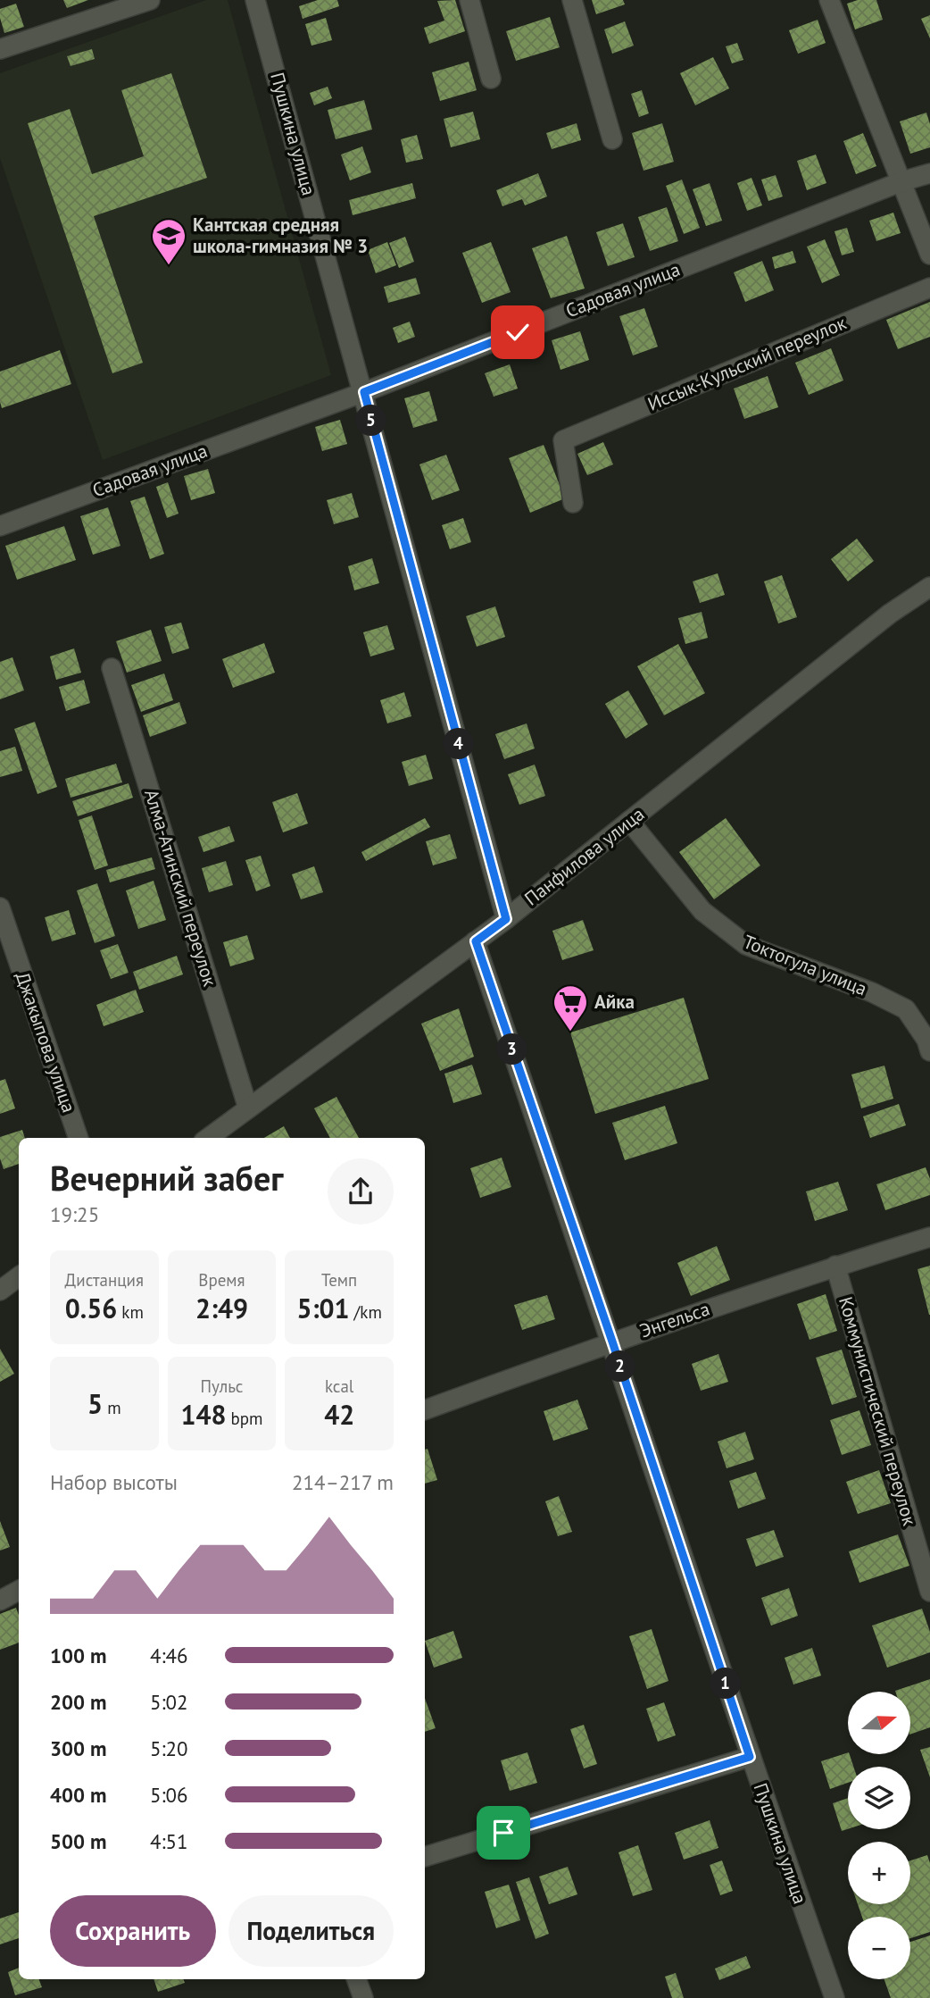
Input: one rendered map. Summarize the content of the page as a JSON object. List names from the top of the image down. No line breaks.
{"streets":{"street":["Пушкина улица","Садовая улица","Иссык-Кульский переулок","Панфилова улица","Алма-Атинский переулок","Токтогула улица","Джакыпова улица","Энгельса","Коммунистический переулок"]},"crossings":[["Пушкина улица","Садовая улица"],["Пушкина улица","Панфилова улица"],["Пушкина улица","Энгельса"],["Панфилова улица","Алма-Атинский переулок"],["Панфилова улица","Токтогула улица"],["Энгельса","Коммунистический переулок"]],"places":{"school or university":["Кантская средняя школа-гимназия № 3"],"supermarket":["Айка"]},"north":"right","page":{"pins":["5","4","3","2","1"],"heading":["Вечерний забег","19:25"],"stats":[["Дистанция","0.56 km"],["Время","2:49"],["Темп","5:01 /km"],["5 m"],["Пульс","148 bpm"],["kcal","42"]],"chart":["Набор высоты","214–217 m"],"list":[{"name":"100 m","note":"4:46"},{"name":"200 m","note":"5:02"},{"name":"300 m","note":"5:20"},{"name":"400 m","note":"5:06"},{"name":"500 m","note":"4:51"}],"map_buttons":["+","−"],"buttons":["Сохранить","Поделиться"]}}
